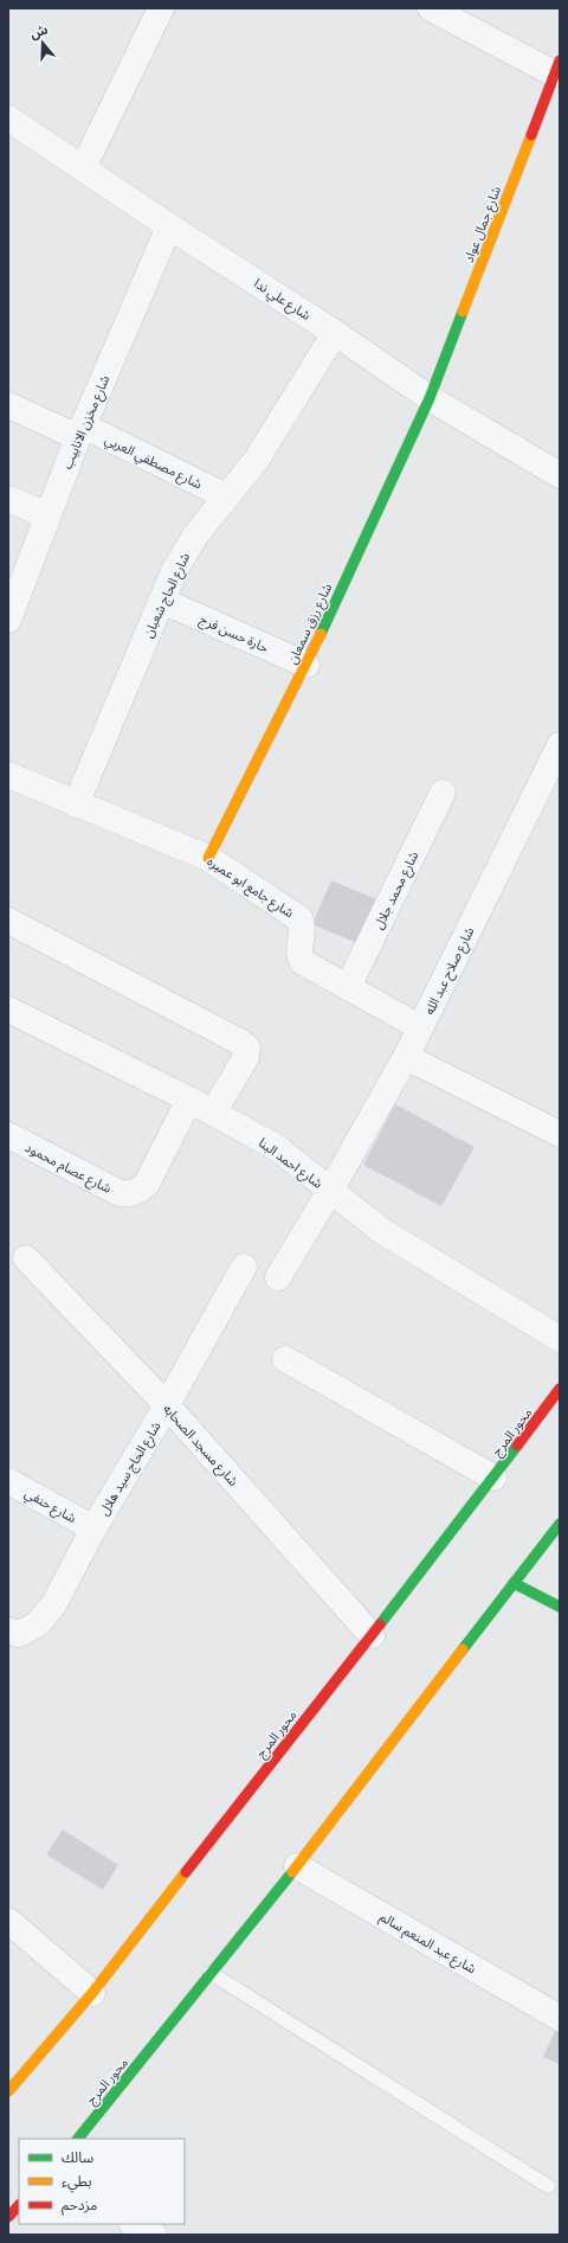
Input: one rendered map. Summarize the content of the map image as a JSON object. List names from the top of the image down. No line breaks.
{"streets":{"main road":["شارع جمال عواد","شارع رزق سمعان","محور المرج"],"street":["شارع علي ندا","شارع مخزن الانابيب","شارع مصطفي العربي","شارع الحاج شعبان","حارة حسن فرج","شارع جامع ابو عميره","شارع محمد جلال","شارع صلاح عبد الله","شارع احمد البنا","شارع عصام محمود","شارع مسجد الصحابه","شارع الحاج سيد هلال","شارع حنفي","شارع عبد المنعم سالم"]},"crossings":[["شارع جمال عواد","شارع علي ندا"],["شارع جمال عواد","شارع رزق سمعان"],["شارع علي ندا","شارع مخزن الانابيب"],["شارع علي ندا","شارع الحاج شعبان"],["شارع علي ندا","شارع رزق سمعان"],["شارع مخزن الانابيب","شارع مصطفي العربي"],["شارع مصطفي العربي","شارع الحاج شعبان"],["شارع الحاج شعبان","حارة حسن فرج"],["شارع الحاج شعبان","شارع جامع ابو عميره"],["شارع رزق سمعان","حارة حسن فرج"],["شارع رزق سمعان","شارع جامع ابو عميره"],["شارع جامع ابو عميره","شارع محمد جلال"],["شارع جامع ابو عميره","شارع صلاح عبد الله"],["شارع صلاح عبد الله","شارع احمد البنا"],["شارع احمد البنا","شارع عصام محمود"],["محور المرج","شارع مسجد الصحابه"],["محور المرج","شارع عبد المنعم سالم"],["شارع مسجد الصحابه","شارع الحاج سيد هلال"],["شارع الحاج سيد هلال","شارع حنفي"]],"legend":["سالك","بطيء","مزدحم"],"north":"top"}
